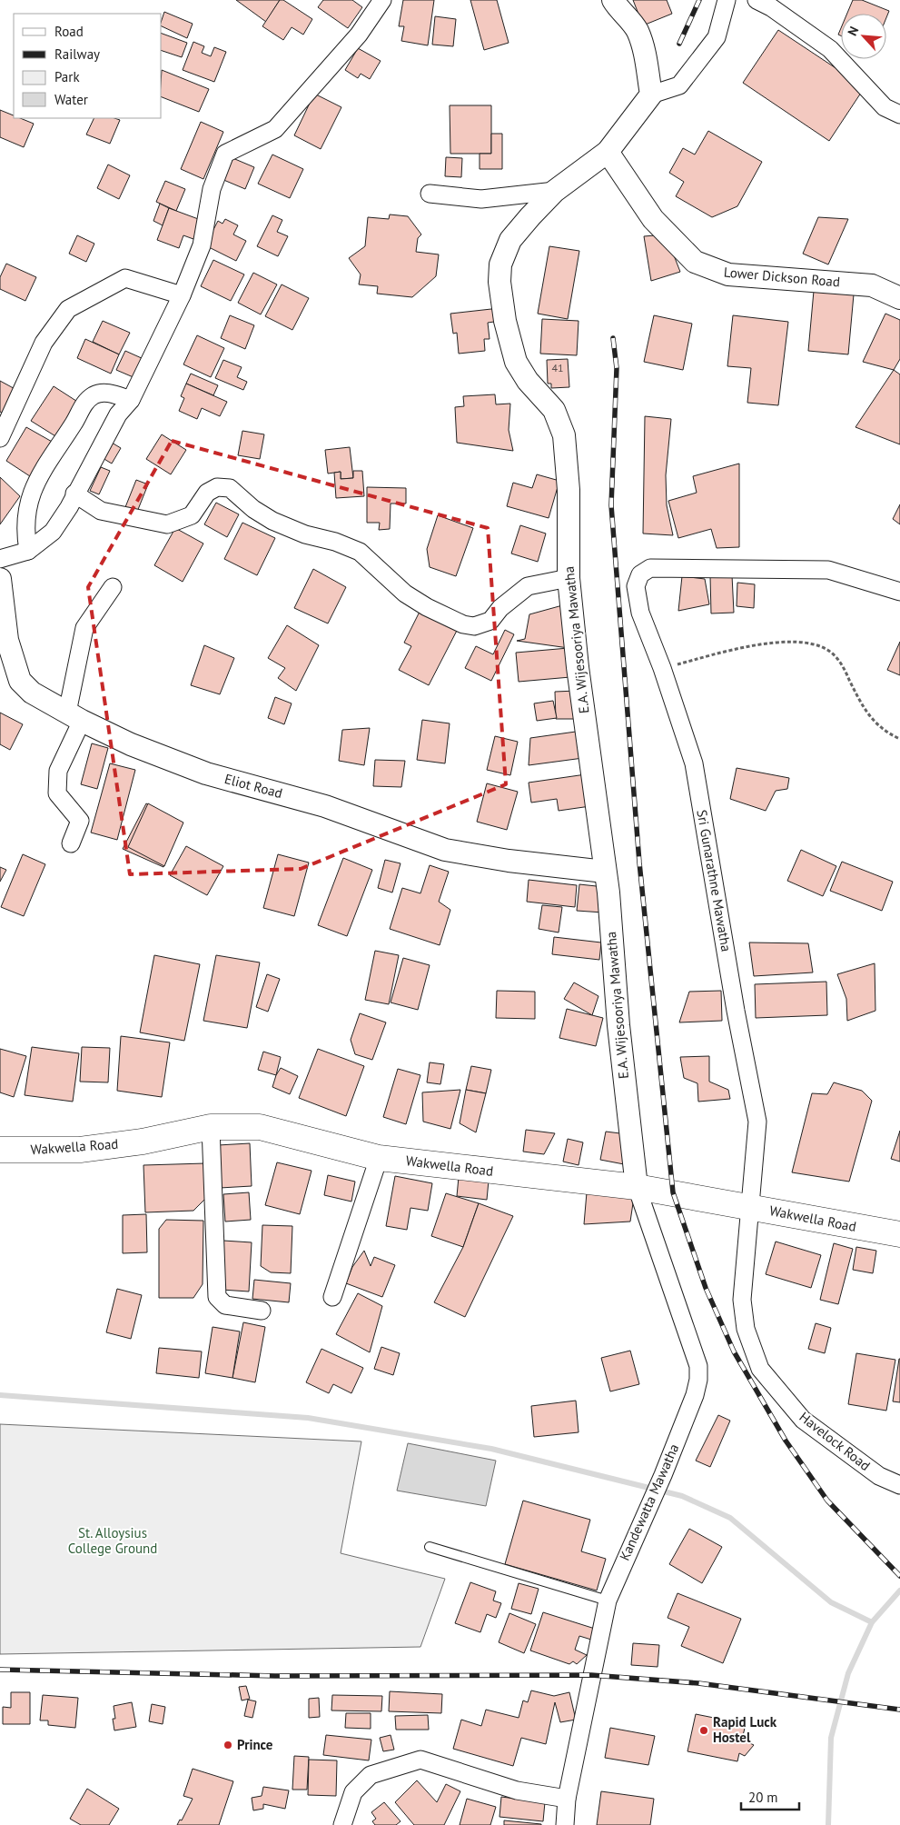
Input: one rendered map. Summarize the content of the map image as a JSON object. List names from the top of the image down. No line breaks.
{"streets":{"main road":["Wakwella Road"],"street":["Lower Dickson Road","E.A. Wijesooriya Mawatha","Eliot Road","Sri Gunarathne Mawatha","Havelock Road","Kandewatta Mawatha"]},"crossings":[["Lower Dickson Road","E.A. Wijesooriya Mawatha"],["E.A. Wijesooriya Mawatha","Eliot Road"],["E.A. Wijesooriya Mawatha","Wakwella Road"],["E.A. Wijesooriya Mawatha","Kandewatta Mawatha"],["Sri Gunarathne Mawatha","Wakwella Road"],["Sri Gunarathne Mawatha","Havelock Road"],["Wakwella Road","Havelock Road"],["Wakwella Road","Kandewatta Mawatha"]],"parks":["St. Alloysius College Ground"],"places":["Rapid Luck Hostel","Prince"],"house_numbers":["41"],"legend":["Road","Railway","Park","Water"],"scale_bar":"20 m","north":"top left"}
